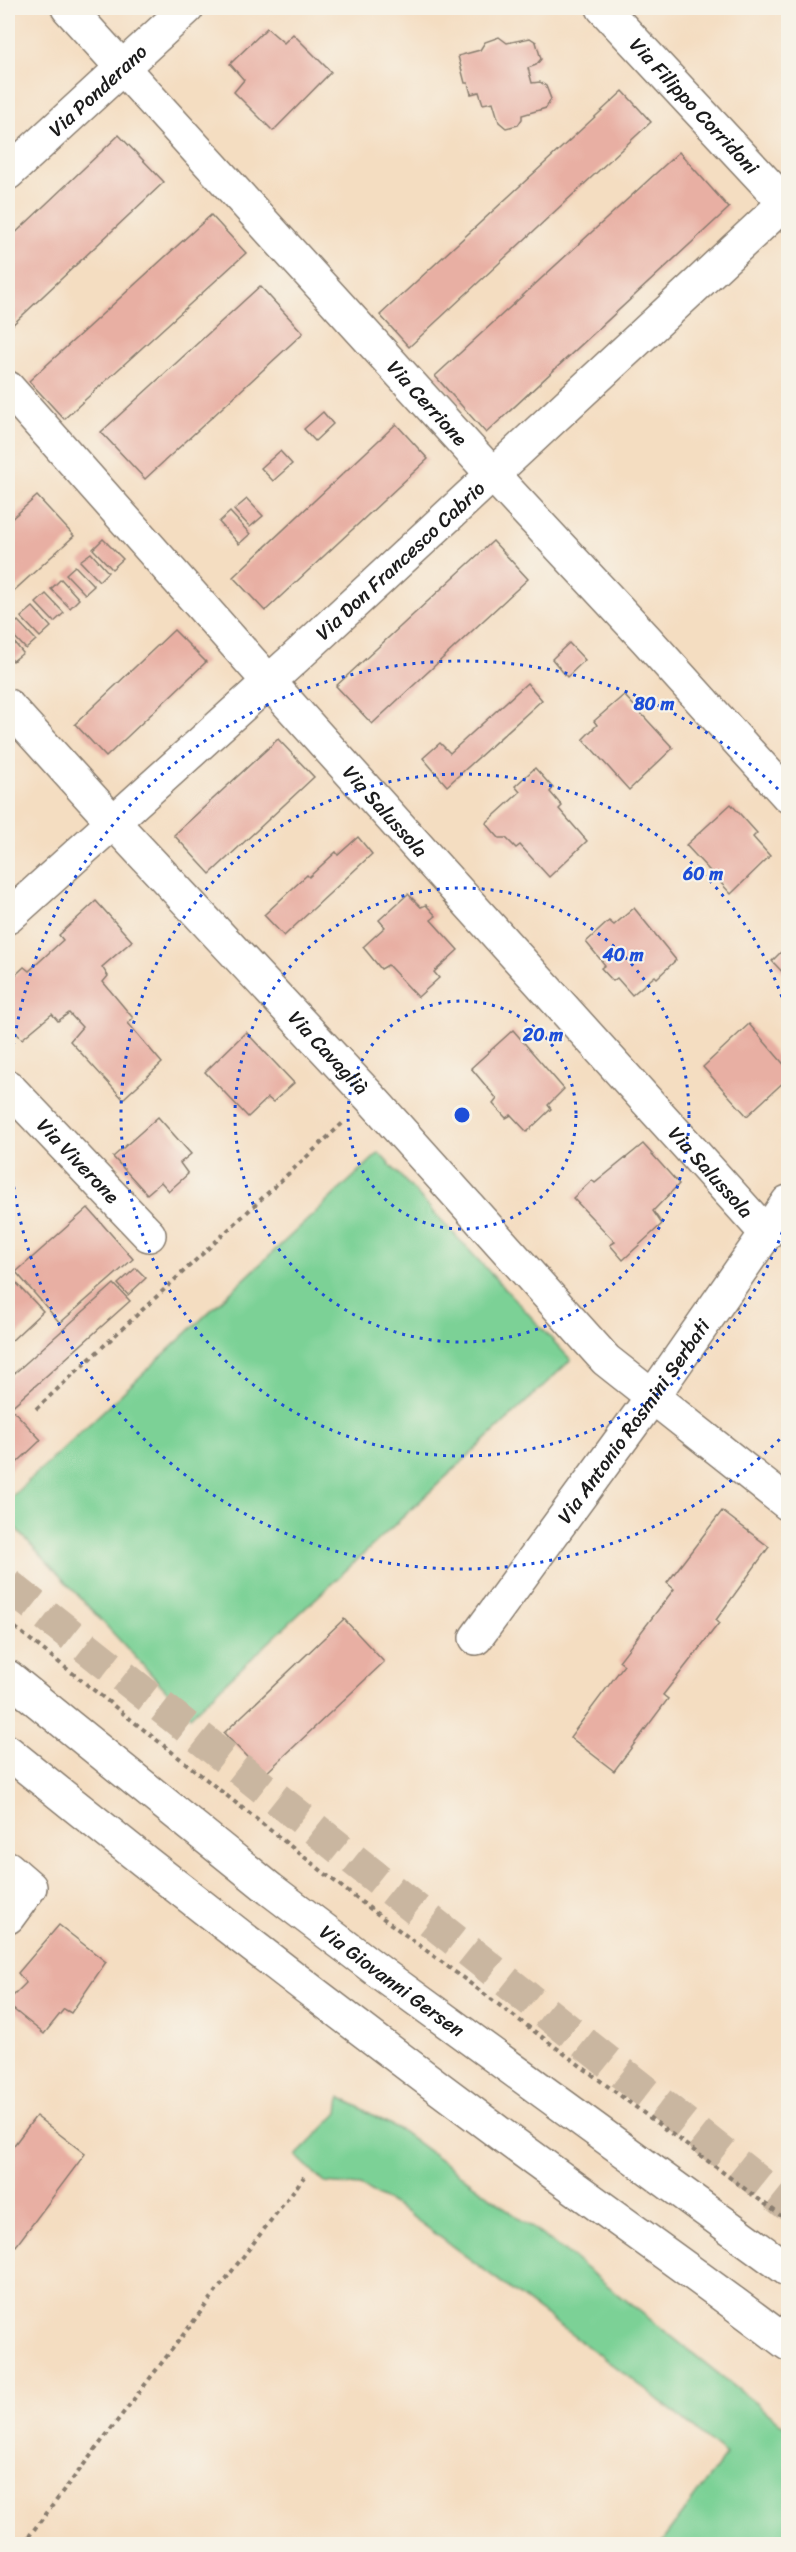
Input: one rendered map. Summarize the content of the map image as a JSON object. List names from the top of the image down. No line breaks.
{"streets":{"street":["Via Ponderano","Via Filippo Corridoni","Via Cerrione","Via Don Francesco Cabrio","Via Salussola","Via Cavaglià","Via Viverone","Via Antonio Rosmini Serbati","Via Giovanni Gersen"]},"crossings":[["Via Ponderano","Via Cerrione"],["Via Filippo Corridoni","Via Don Francesco Cabrio"],["Via Cerrione","Via Don Francesco Cabrio"],["Via Don Francesco Cabrio","Via Salussola"],["Via Don Francesco Cabrio","Via Cavaglià"],["Via Salussola","Via Antonio Rosmini Serbati"],["Via Cavaglià","Via Antonio Rosmini Serbati"]],"rings":["80 m","60 m","40 m","20 m"]}
